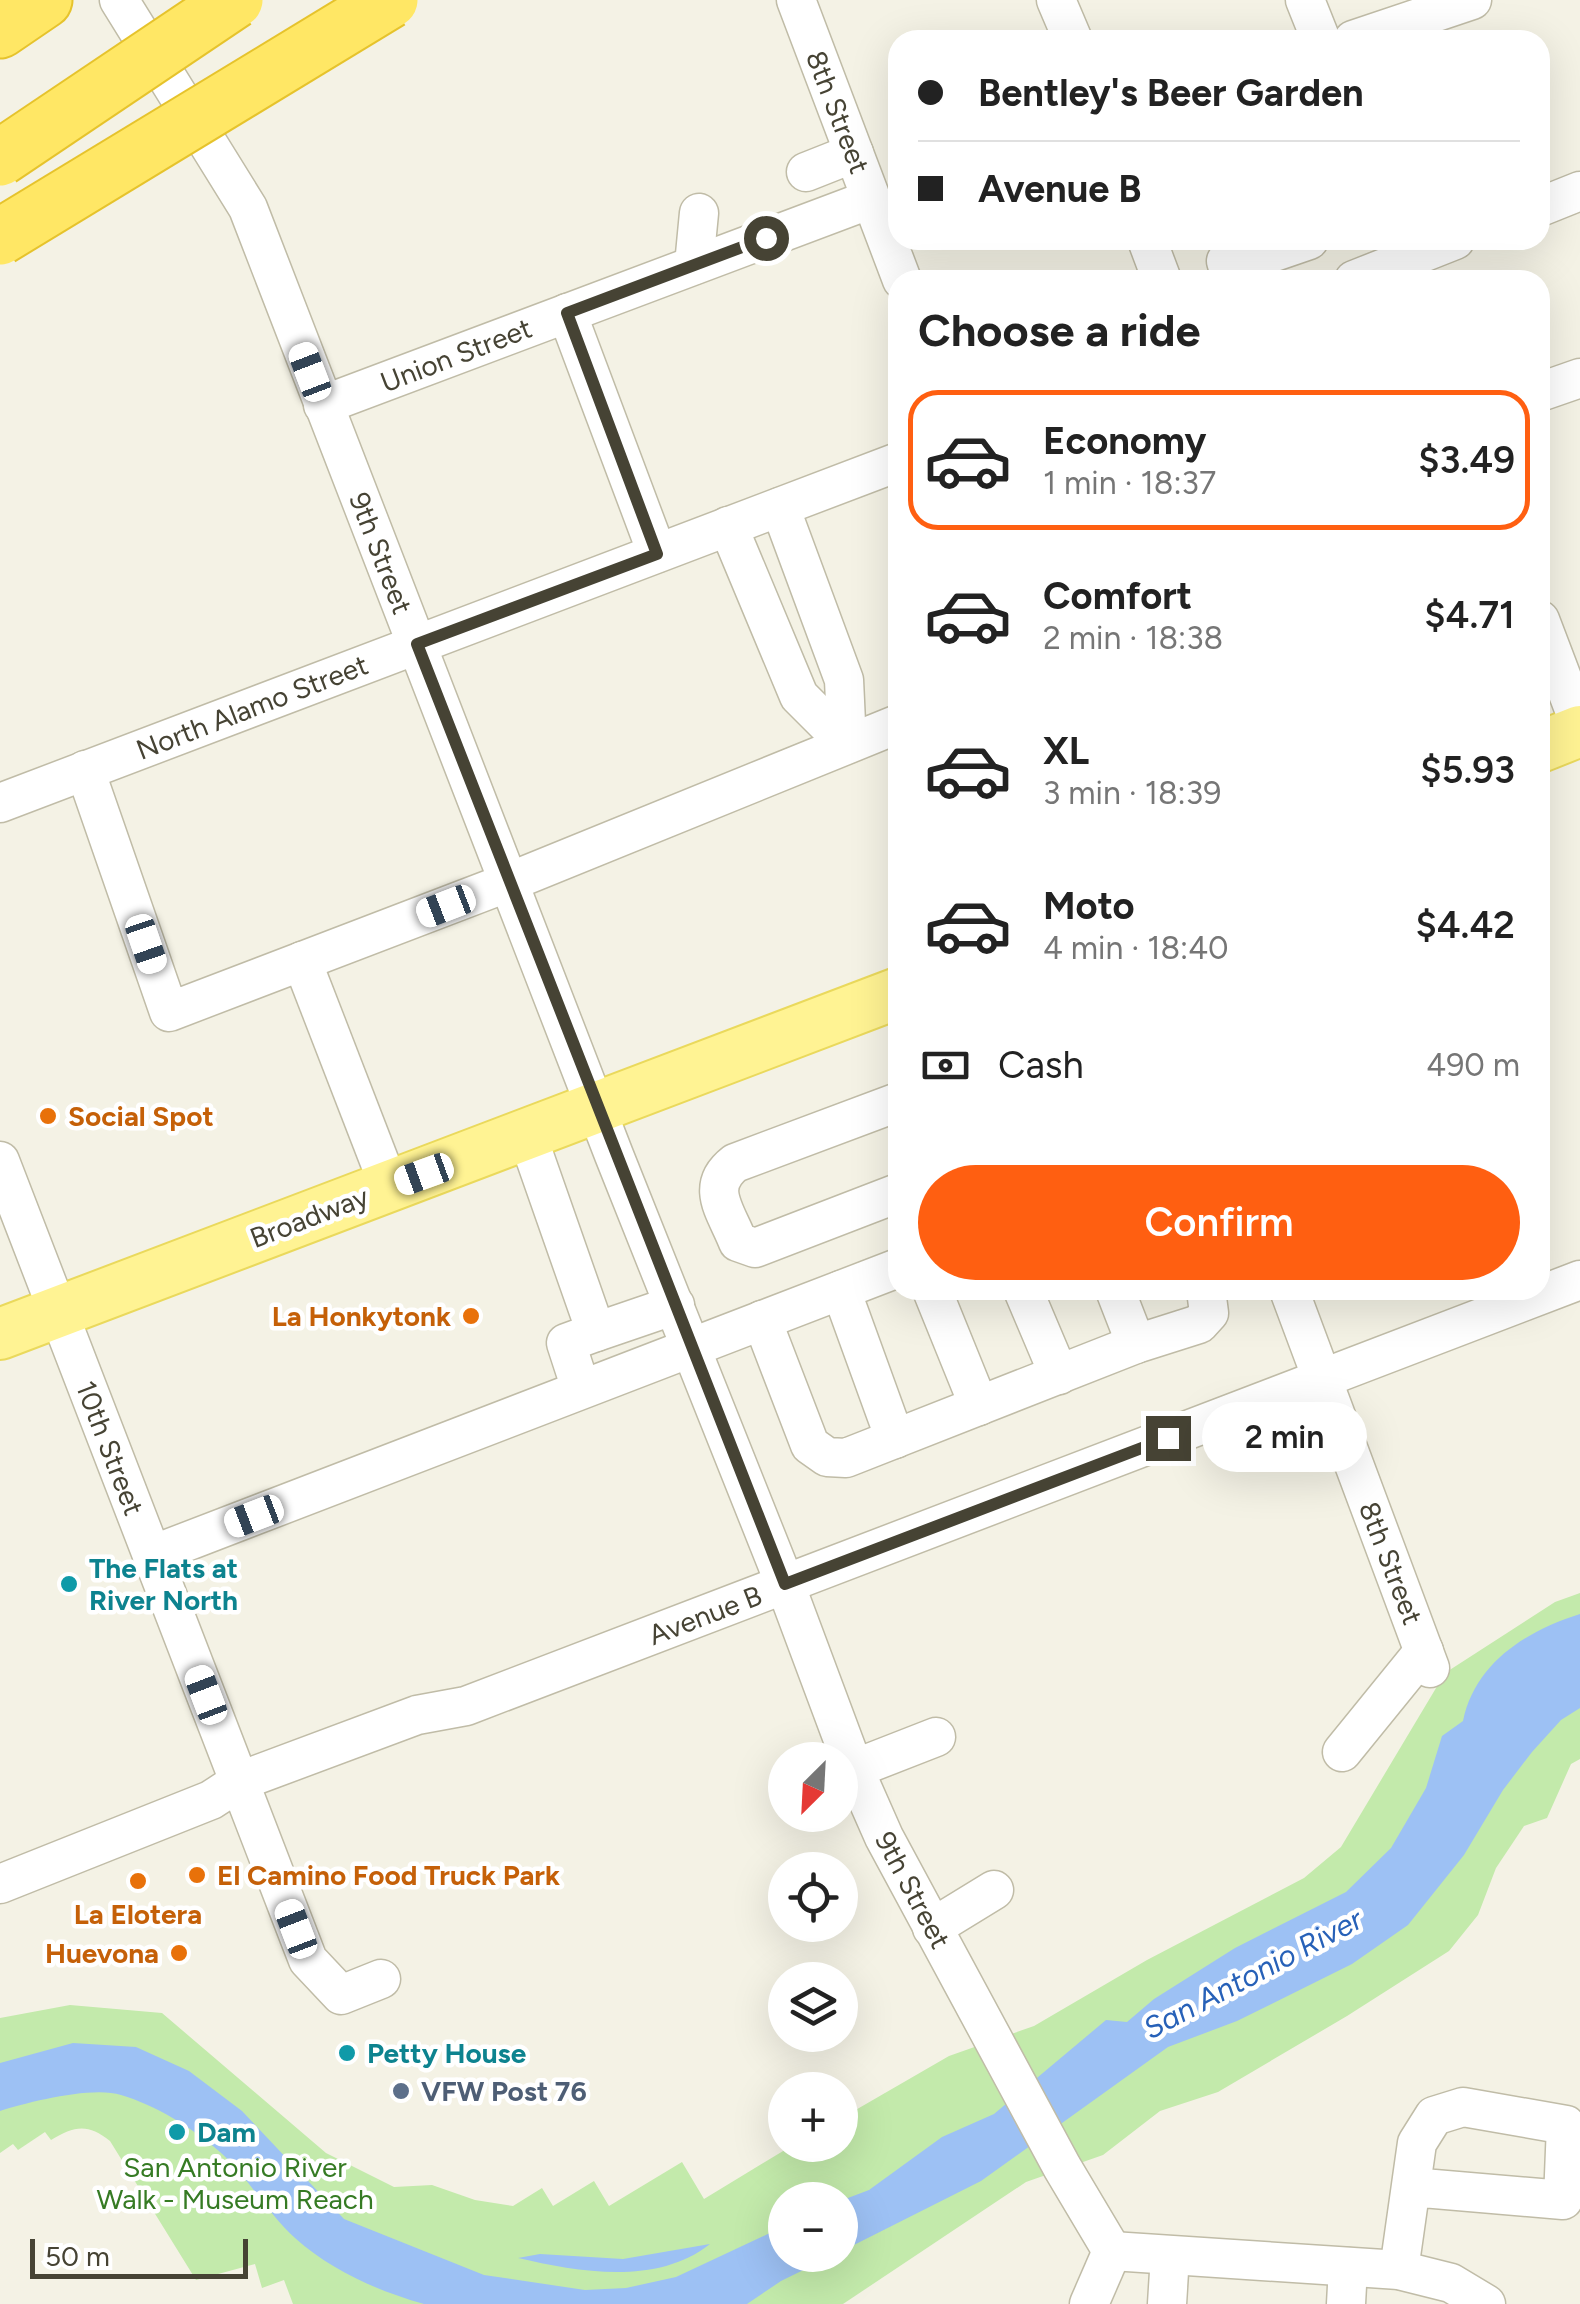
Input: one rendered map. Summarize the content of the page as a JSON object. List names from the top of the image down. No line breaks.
{"streets":{"main road":["Broadway"],"street":["8th Street","Union Street","9th Street","North Alamo Street","10th Street","Avenue B"]},"crossings":[["8th Street","Union Street"],["8th Street","Avenue B"],["Union Street","9th Street"],["9th Street","North Alamo Street"],["9th Street","Broadway"],["9th Street","Avenue B"],["Broadway","10th Street"],["10th Street","Avenue B"]],"water":["San Antonio River"],"parks":["San Antonio River Walk - Museum Reach"],"places":["Social Spot","La Honkytonk","The Flats at River North","El Camino Food Truck Park","La Elotera","Huevona","Petty House","VFW Post 76","Dam"],"scale_bar":"50 m","north":"bottom left","page":{"banner":["Bentley's Beer Garden","Avenue B"],"heading":"Choose a ride","list":[{"name":"Economy","note":"1 min · 18:37","value":"$3.49"},{"name":"Comfort","note":"2 min · 18:38","value":"$4.71"},{"name":"XL","note":"3 min · 18:39","value":"$5.93"},{"name":"Moto","note":"4 min · 18:40","value":"$4.42"}],"pay":["Cash","490 m"],"buttons":"Confirm","bubble":"2 min","map_buttons":["+","−"],"scale":"50 m"}}
